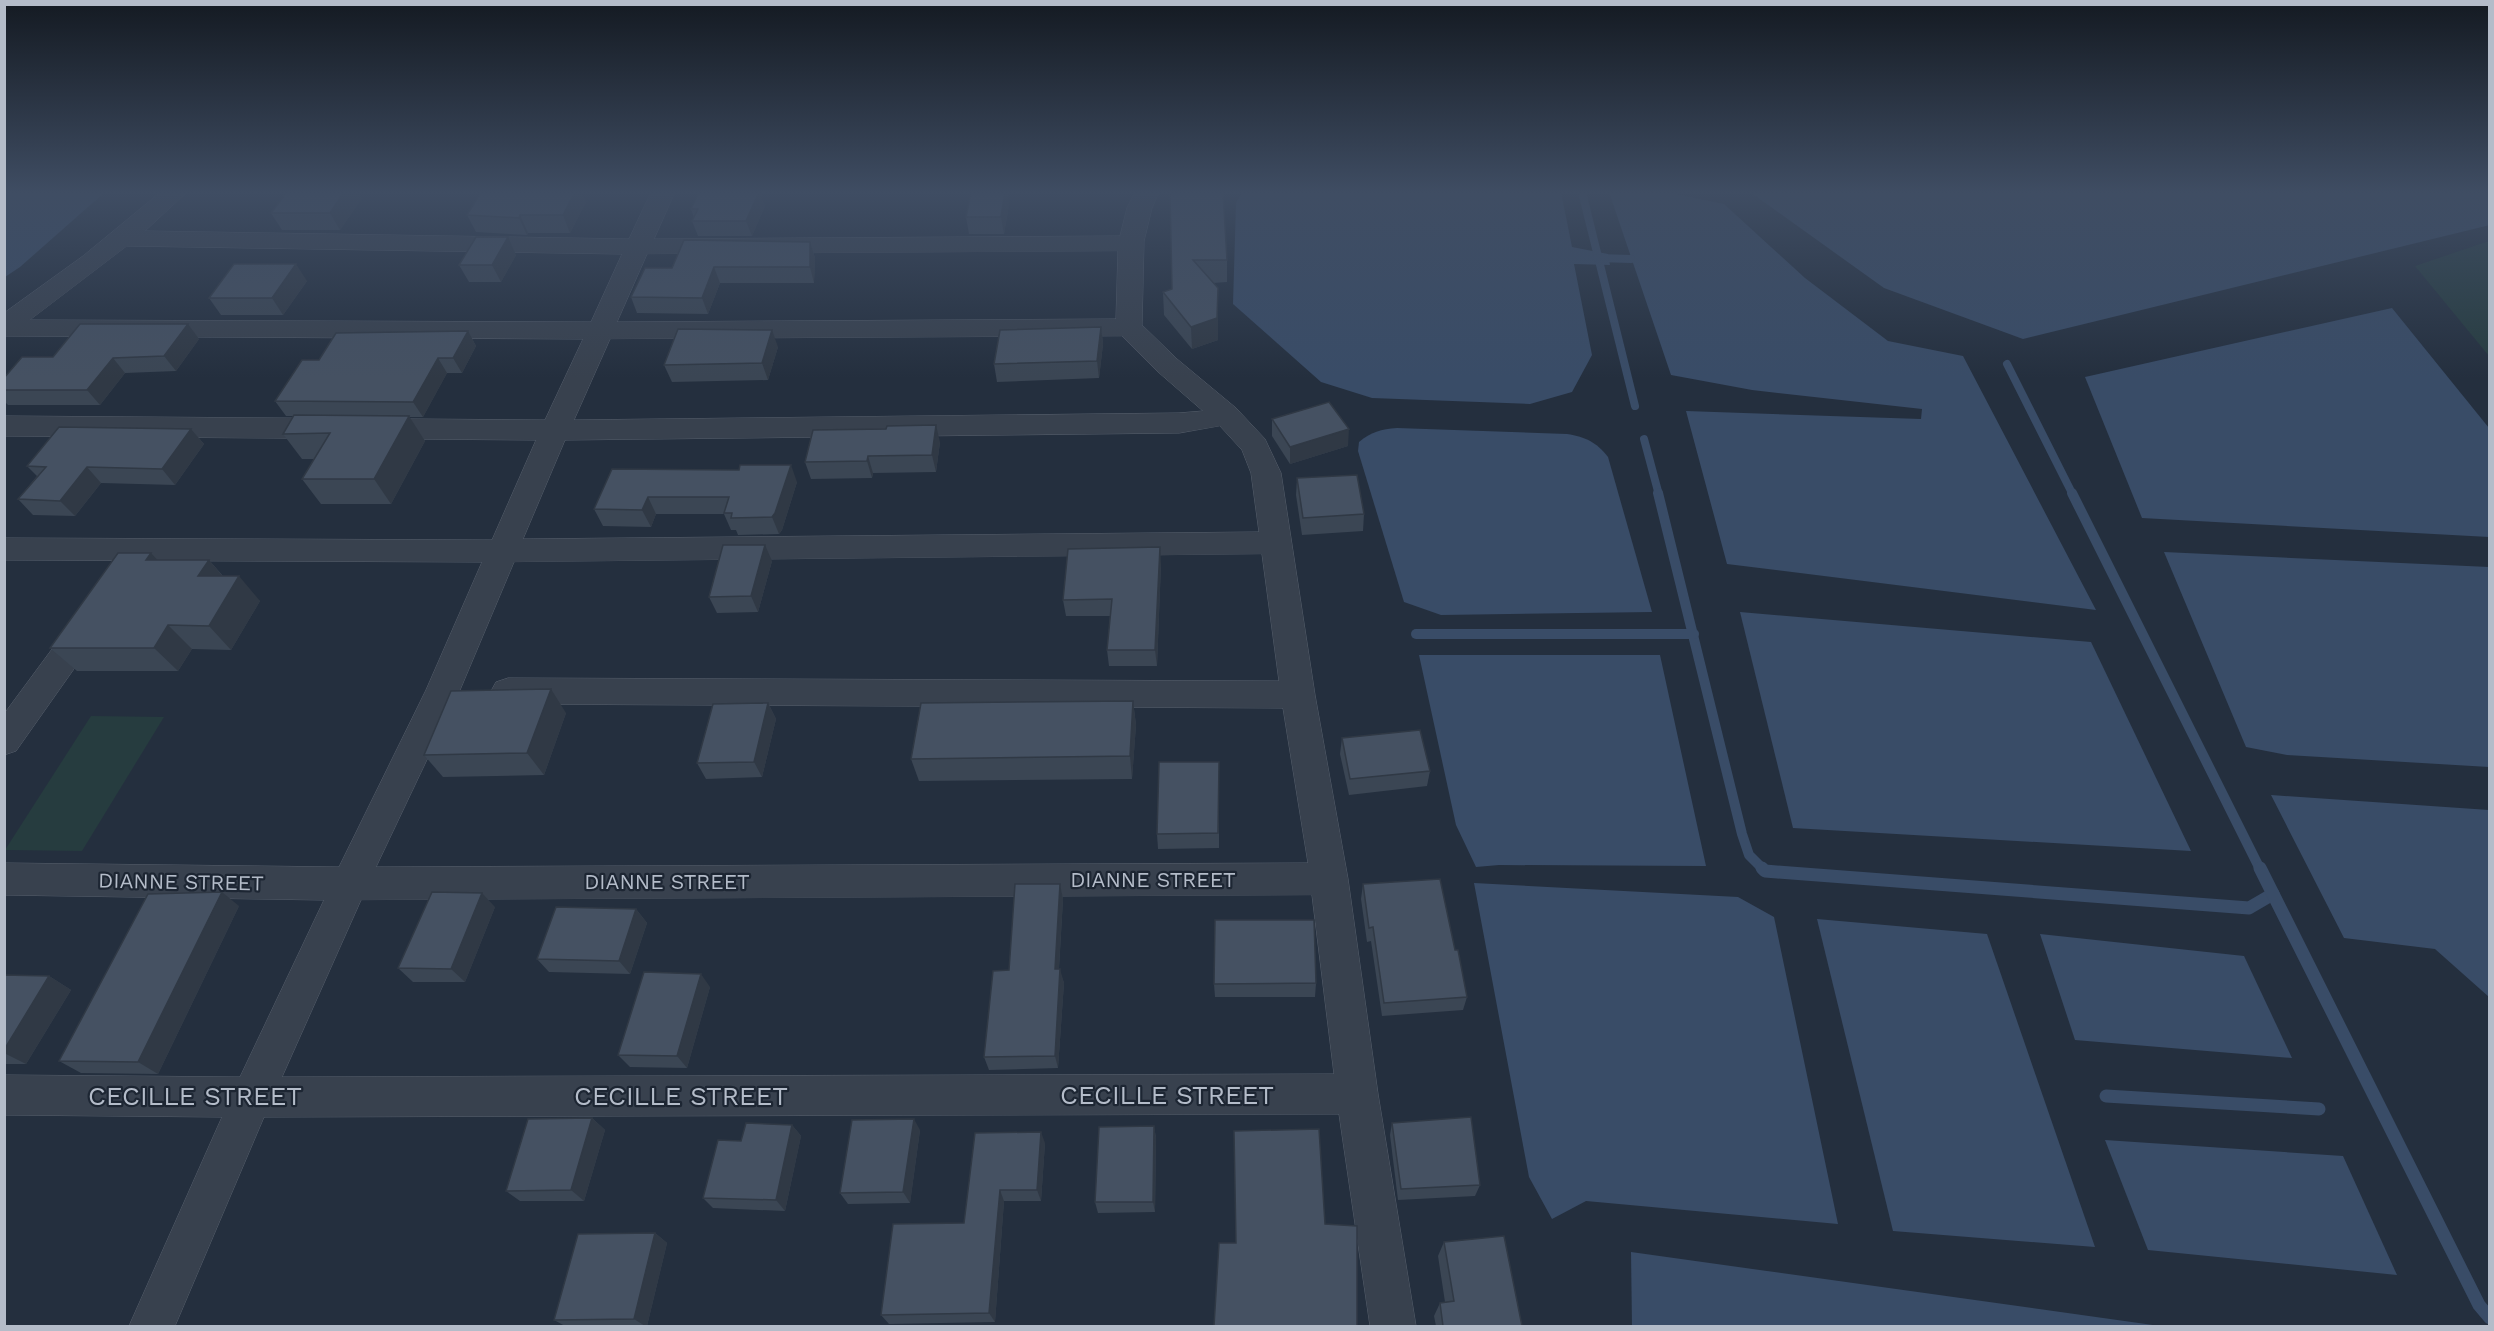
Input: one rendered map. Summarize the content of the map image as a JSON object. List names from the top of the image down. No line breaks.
{"streets":{"street":["DIANNE STREET","CECILLE STREET"]}}
